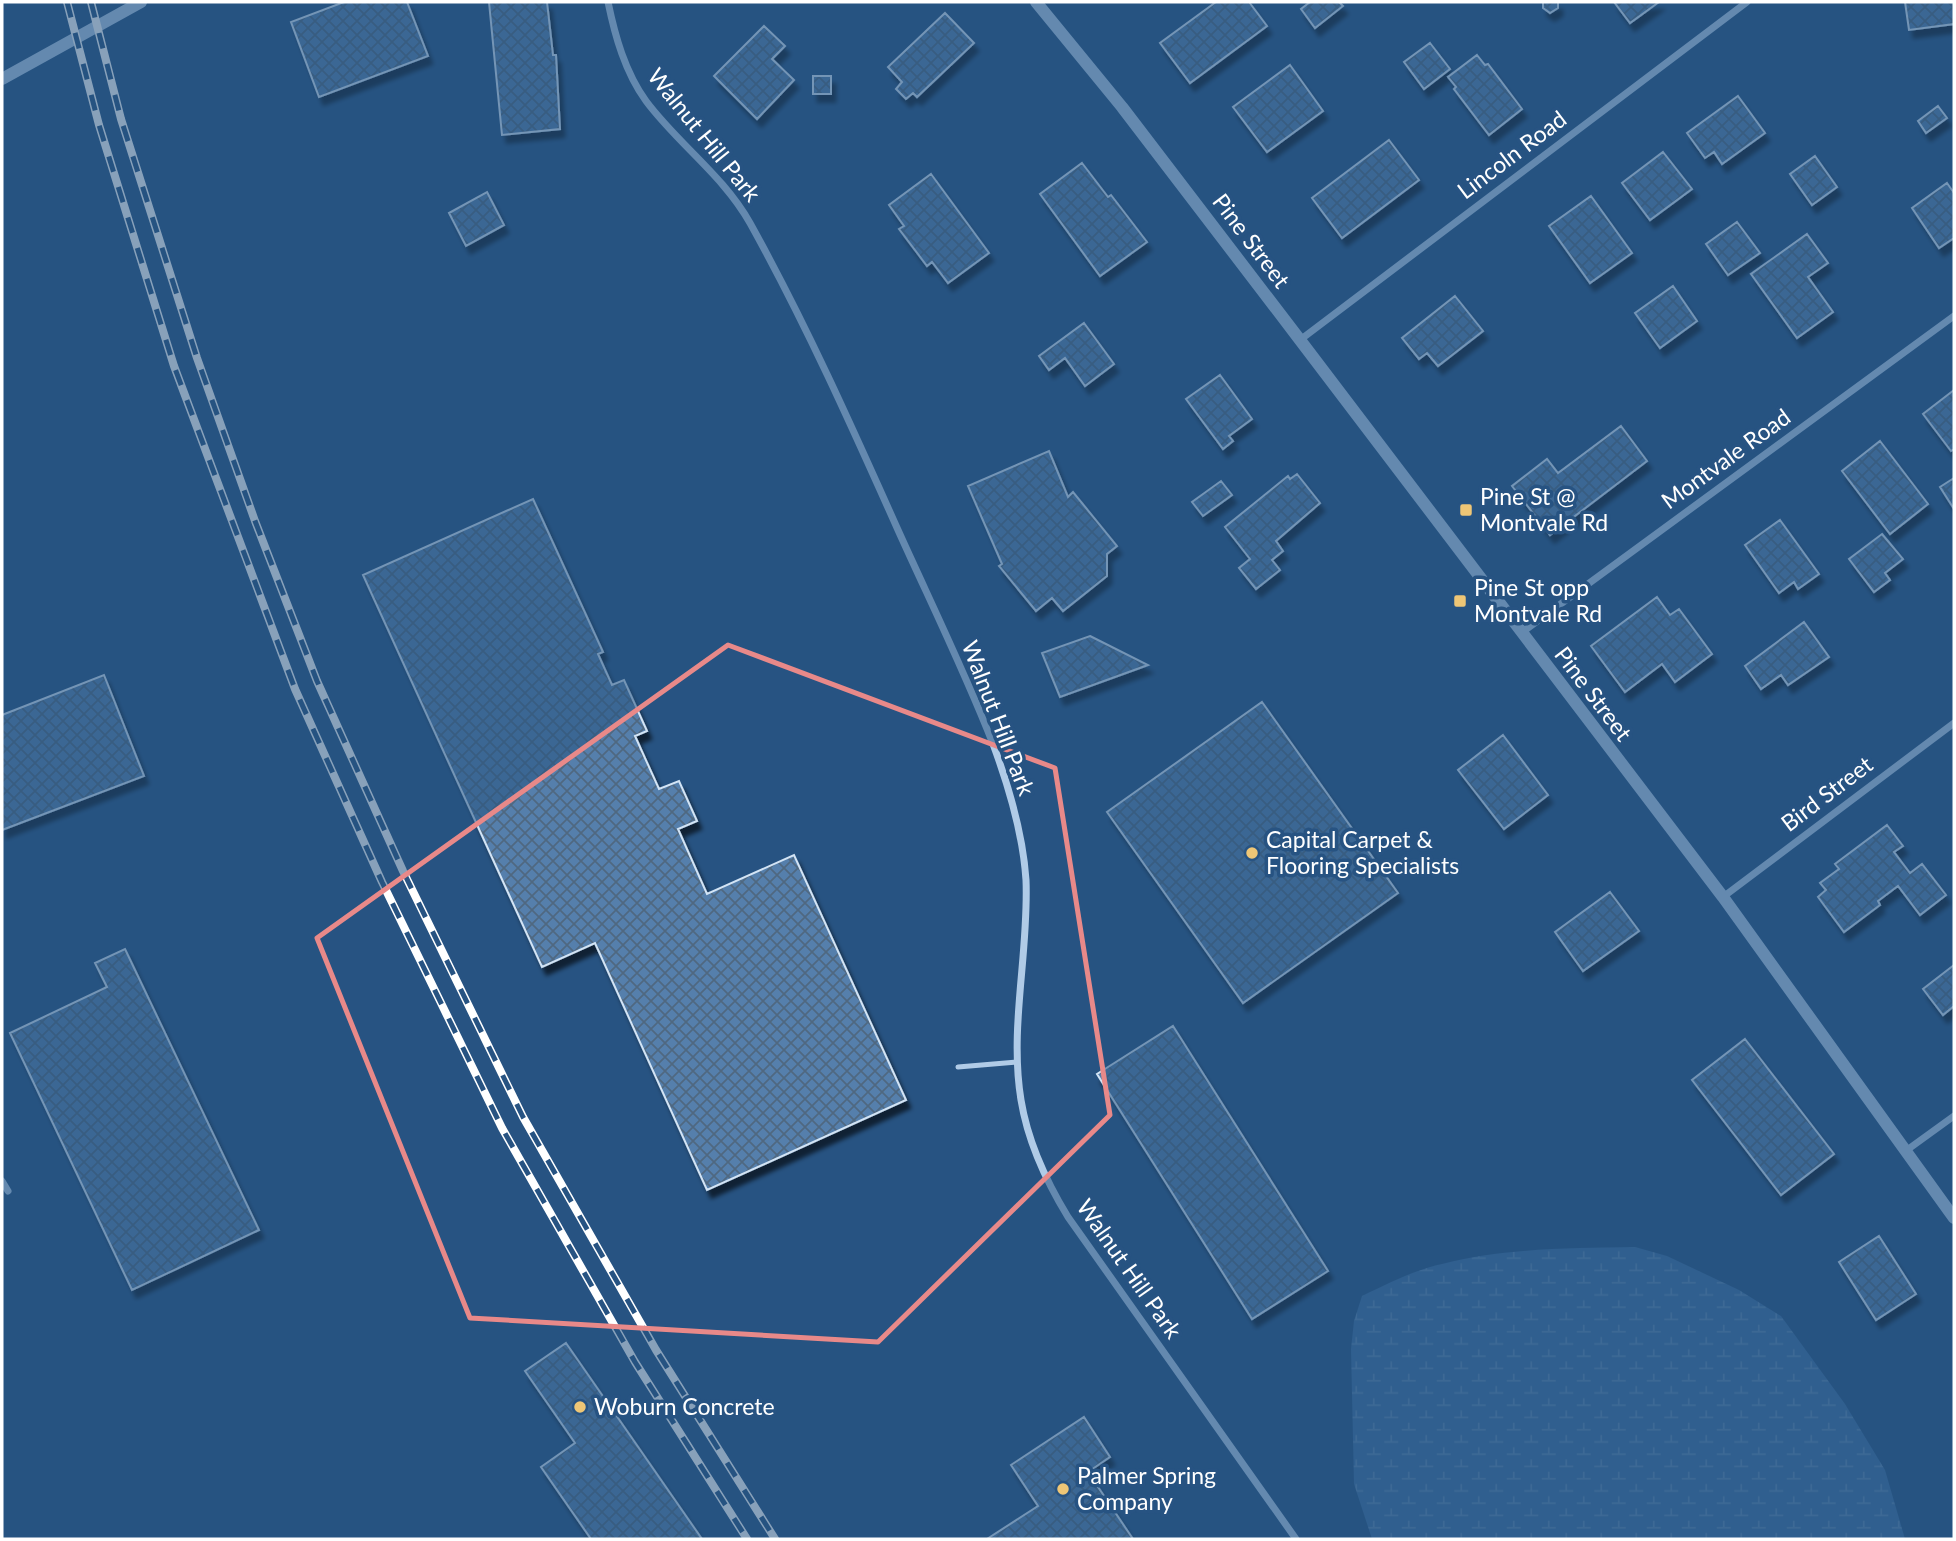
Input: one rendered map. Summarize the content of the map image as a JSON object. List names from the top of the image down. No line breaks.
{"streets":{"street":["Walnut Hill Park","Lincoln Road","Pine Street","Montvale Road","Bird Street"]},"crossings":[["Lincoln Road","Pine Street"],["Pine Street","Montvale Road"],["Pine Street","Bird Street"]],"places":{"transit":["Pine St @ Montvale Rd","Pine St opp Montvale Rd"],"other":["Capital Carpet & Flooring Specialists","Woburn Concrete","Palmer Spring Company"]}}
